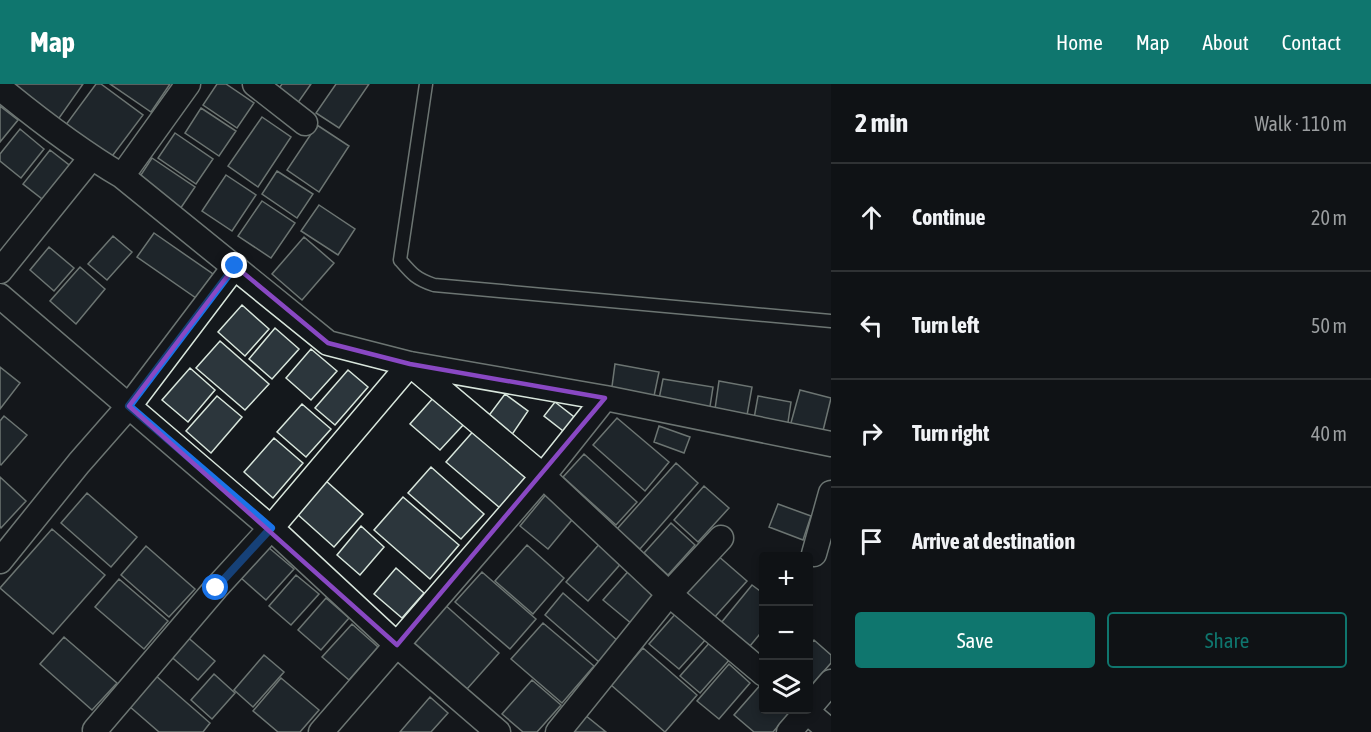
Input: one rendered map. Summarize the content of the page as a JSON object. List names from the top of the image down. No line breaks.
{"page":{"header":"Map","nav":["Home","Map","About","Contact"],"heading":["2 min","Walk · 110 m"],"list":[["Continue","20 m"],["Turn left","50 m"],["Turn right","40 m"],"Arrive at destination"],"map_buttons":["+","−"],"buttons":["Save","Share"]}}
